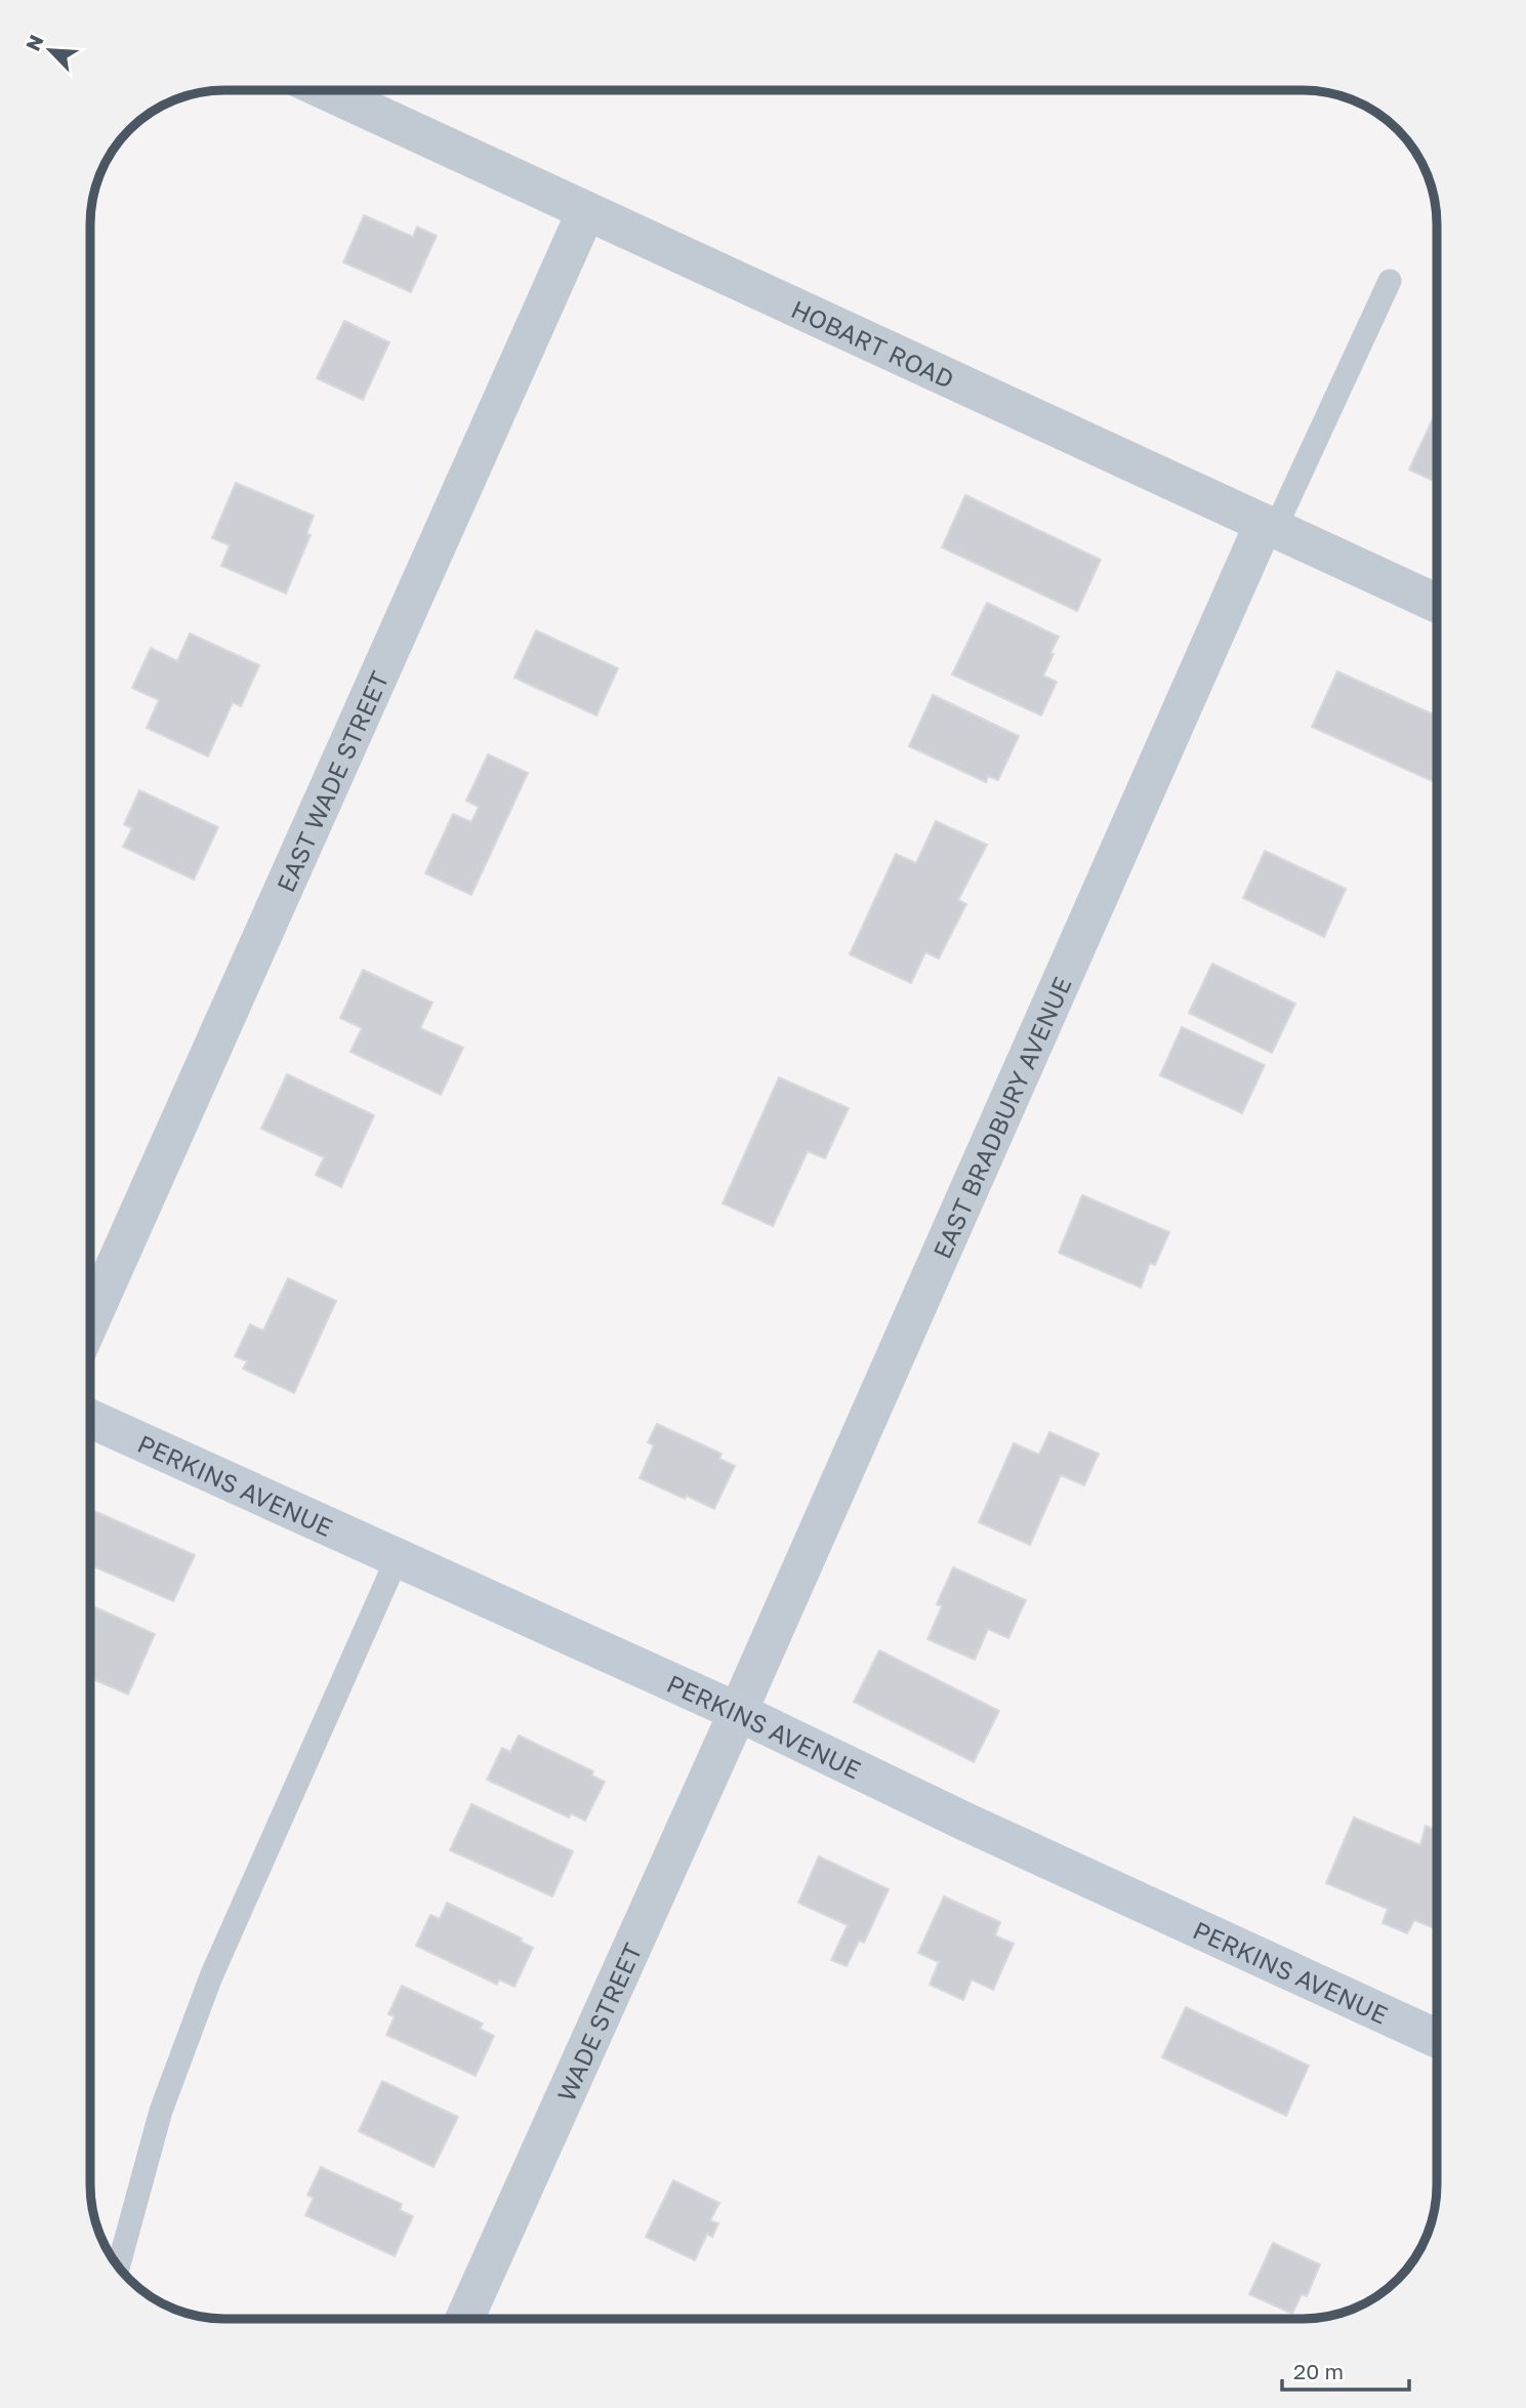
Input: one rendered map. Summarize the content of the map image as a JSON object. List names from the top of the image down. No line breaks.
{"streets":{"street":["HOBART ROAD","EAST WADE STREET","EAST BRADBURY AVENUE","PERKINS AVENUE","WADE STREET"]},"crossings":[["HOBART ROAD","EAST WADE STREET"],["HOBART ROAD","EAST BRADBURY AVENUE"],["EAST BRADBURY AVENUE","PERKINS AVENUE"],["EAST BRADBURY AVENUE","WADE STREET"],["PERKINS AVENUE","WADE STREET"]],"scale_bar":"20 m","north":"top left"}
